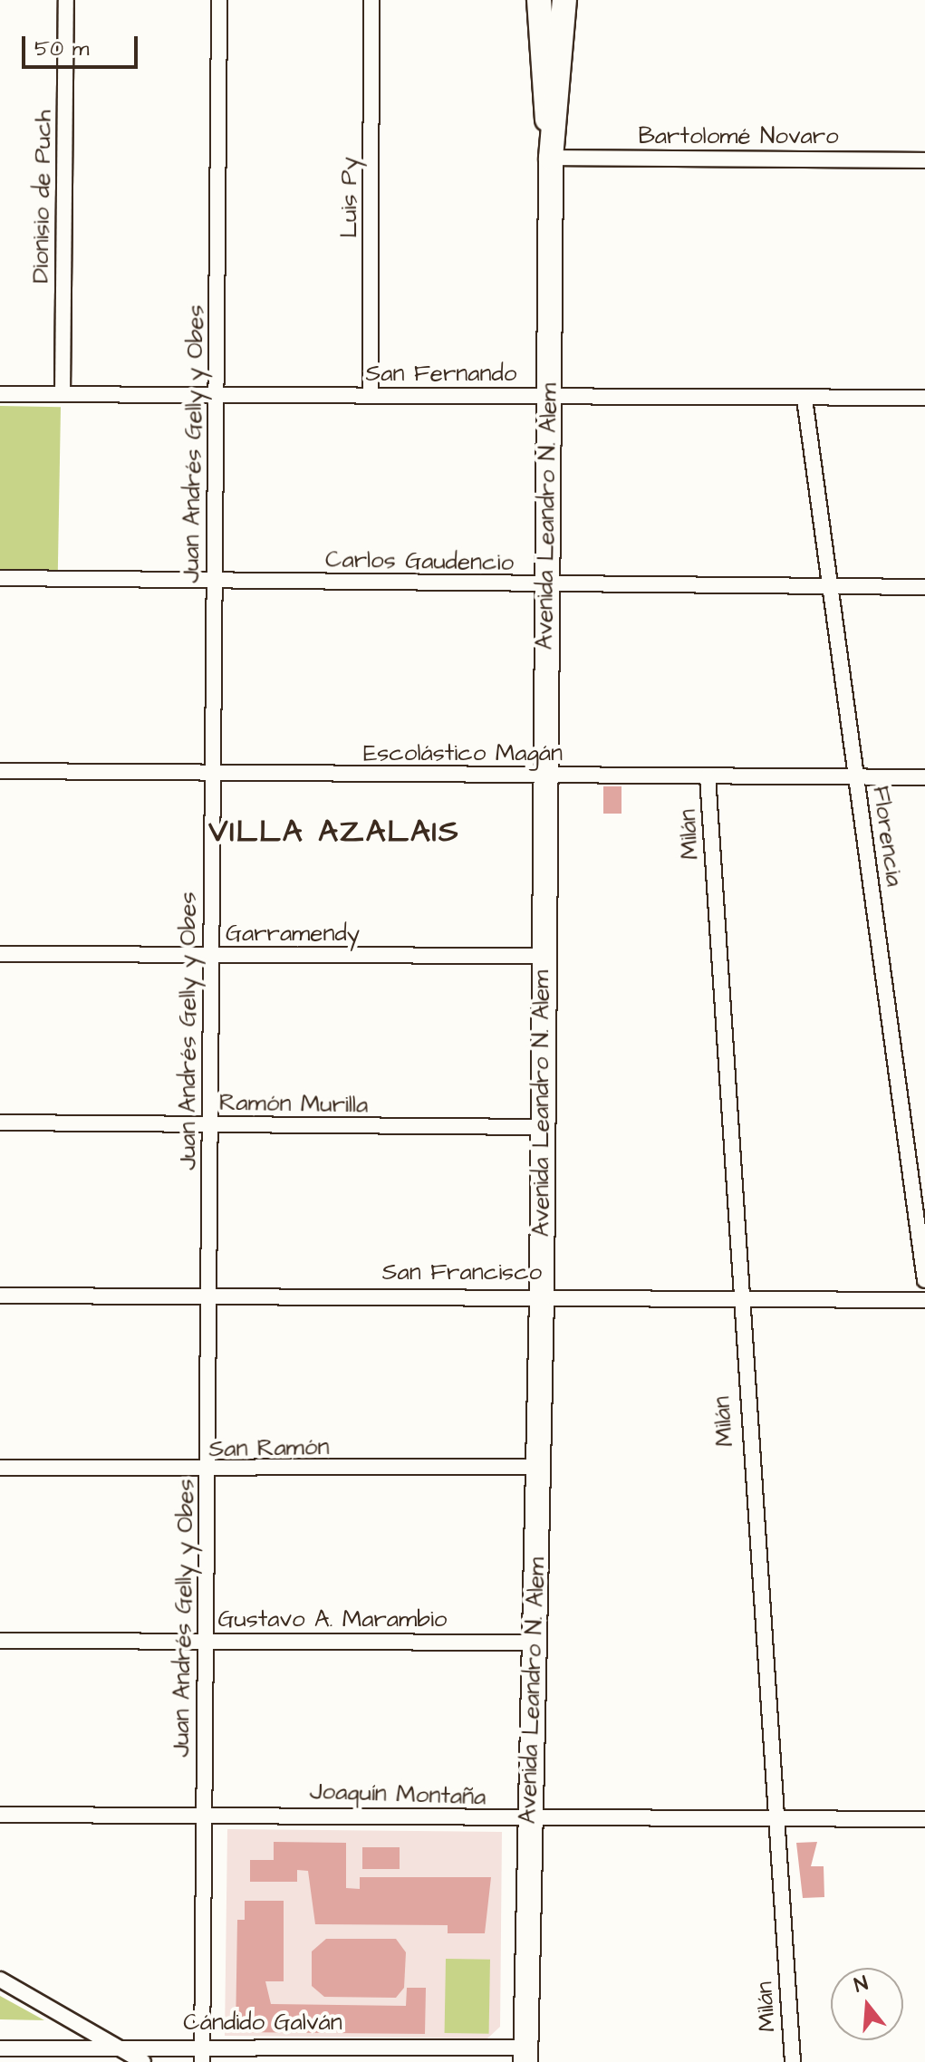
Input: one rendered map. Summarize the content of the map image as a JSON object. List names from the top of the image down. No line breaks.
{"streets":{"main road":["Avenida Leandro N. Alem"],"street":["Bartolomé Novaro","Dionisio de Puch","Luis Py","San Fernando","Juan Andrés Gelly y Obes","Carlos Gaudencio","Escolástico Magán","Milán","Florencia","Garramendy","Ramón Murilla","San Francisco","San Ramón","Gustavo A. Marambio","Joaquín Montaña","Cándido Galván"]},"crossings":[["Bartolomé Novaro","Avenida Leandro N. Alem"],["Dionisio de Puch","San Fernando"],["Luis Py","San Fernando"],["San Fernando","Juan Andrés Gelly y Obes"],["San Fernando","Avenida Leandro N. Alem"],["San Fernando","Florencia"],["Juan Andrés Gelly y Obes","Carlos Gaudencio"],["Juan Andrés Gelly y Obes","Escolástico Magán"],["Juan Andrés Gelly y Obes","Garramendy"],["Juan Andrés Gelly y Obes","Ramón Murilla"],["Juan Andrés Gelly y Obes","San Francisco"],["Juan Andrés Gelly y Obes","San Ramón"],["Juan Andrés Gelly y Obes","Gustavo A. Marambio"],["Juan Andrés Gelly y Obes","Joaquín Montaña"],["Juan Andrés Gelly y Obes","Cándido Galván"],["Avenida Leandro N. Alem","Carlos Gaudencio"],["Avenida Leandro N. Alem","Escolástico Magán"],["Avenida Leandro N. Alem","Garramendy"],["Avenida Leandro N. Alem","Ramón Murilla"],["Avenida Leandro N. Alem","San Francisco"],["Avenida Leandro N. Alem","San Ramón"],["Avenida Leandro N. Alem","Gustavo A. Marambio"],["Avenida Leandro N. Alem","Joaquín Montaña"],["Avenida Leandro N. Alem","Cándido Galván"],["Carlos Gaudencio","Florencia"],["Escolástico Magán","Milán"],["Escolástico Magán","Florencia"],["Milán","San Francisco"],["Milán","Joaquín Montaña"]],"districts":["VILLA AZALAIS"],"scale_bar":"50 m","north":"top"}
